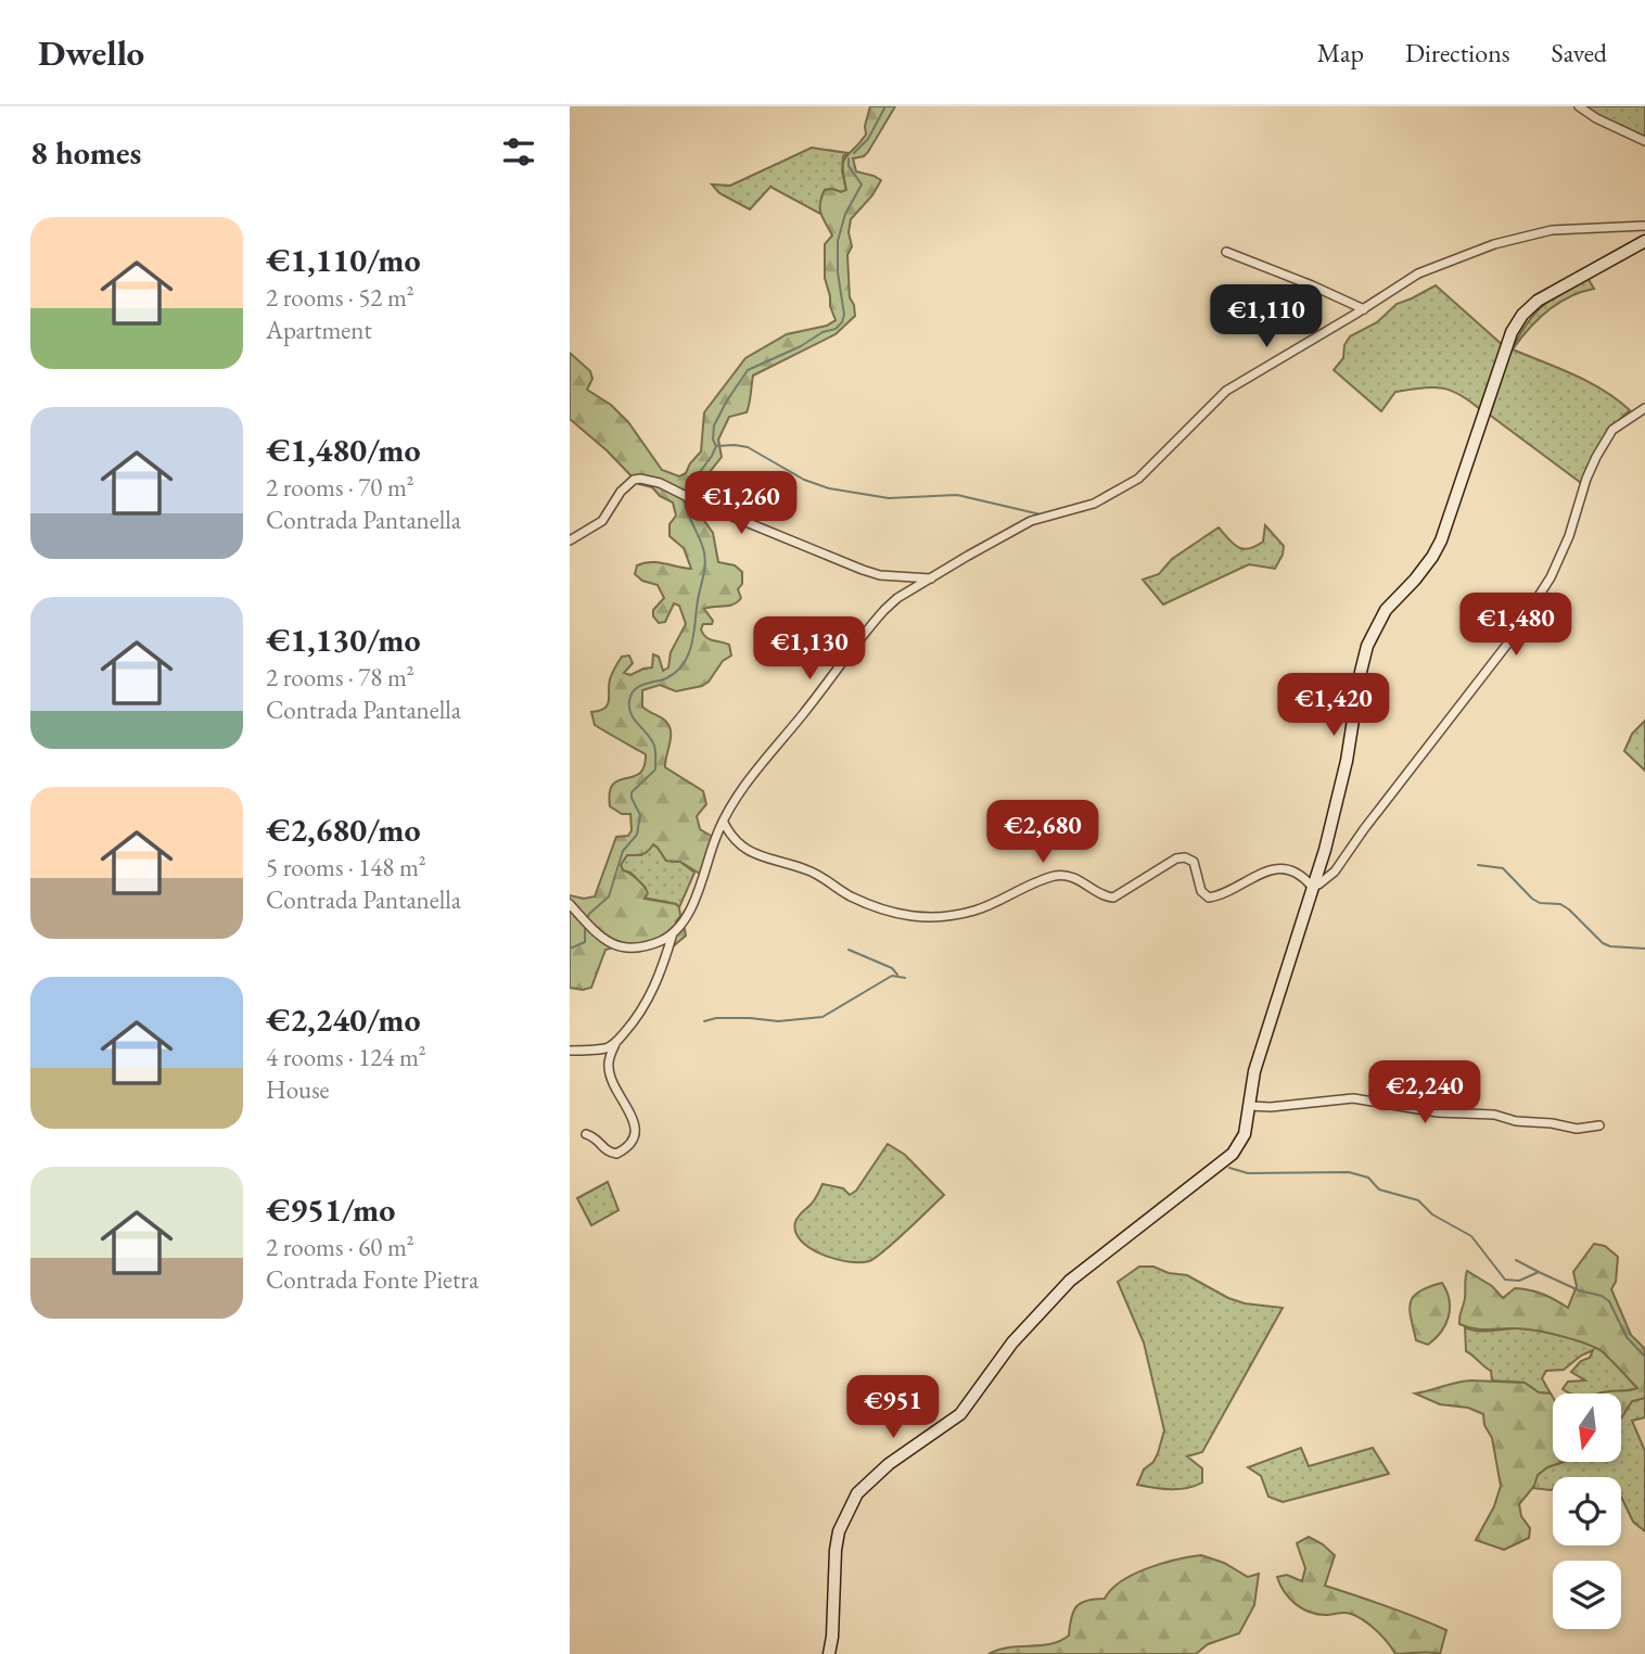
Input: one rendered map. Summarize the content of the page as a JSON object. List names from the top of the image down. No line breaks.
{"north":"bottom","page":{"header":"Dwello","nav":["Map","Directions","Saved"],"heading":"8 homes","list":[{"name":"€1,110/mo","note":"2 rooms · 52 m² · Apartment"},{"name":"€1,480/mo","note":"2 rooms · 70 m² · Contrada Pantanella"},{"name":"€1,130/mo","note":"2 rooms · 78 m² · Contrada Pantanella"},{"name":"€2,680/mo","note":"5 rooms · 148 m² · Contrada Pantanella"},{"name":"€2,240/mo","note":"4 rooms · 124 m² · House"},{"name":"€951/mo","note":"2 rooms · 60 m² · Contrada Fonte Pietra"}],"price":["€1,110","€1,260","€1,480","€1,130","€1,420","€2,680","€2,240","€951"]}}
